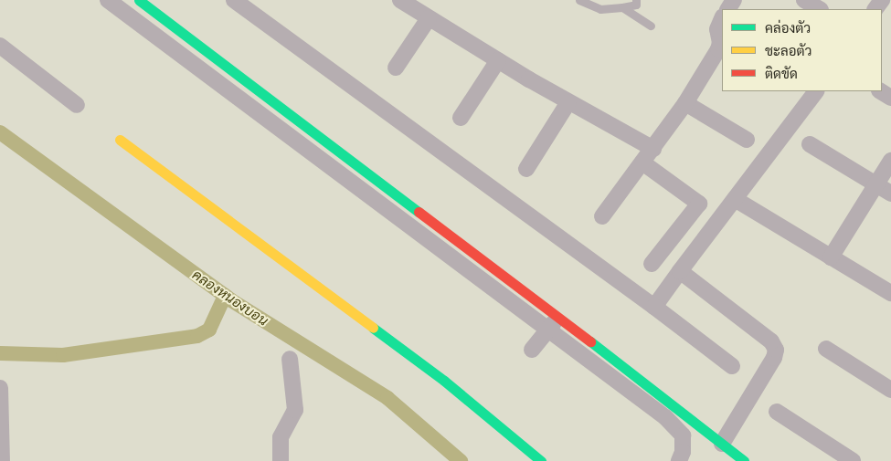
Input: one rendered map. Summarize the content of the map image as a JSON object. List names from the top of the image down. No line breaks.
{"water":["คลองหนองบอน"],"legend":["คล่องตัว","ชะลอตัว","ติดขัด"]}
